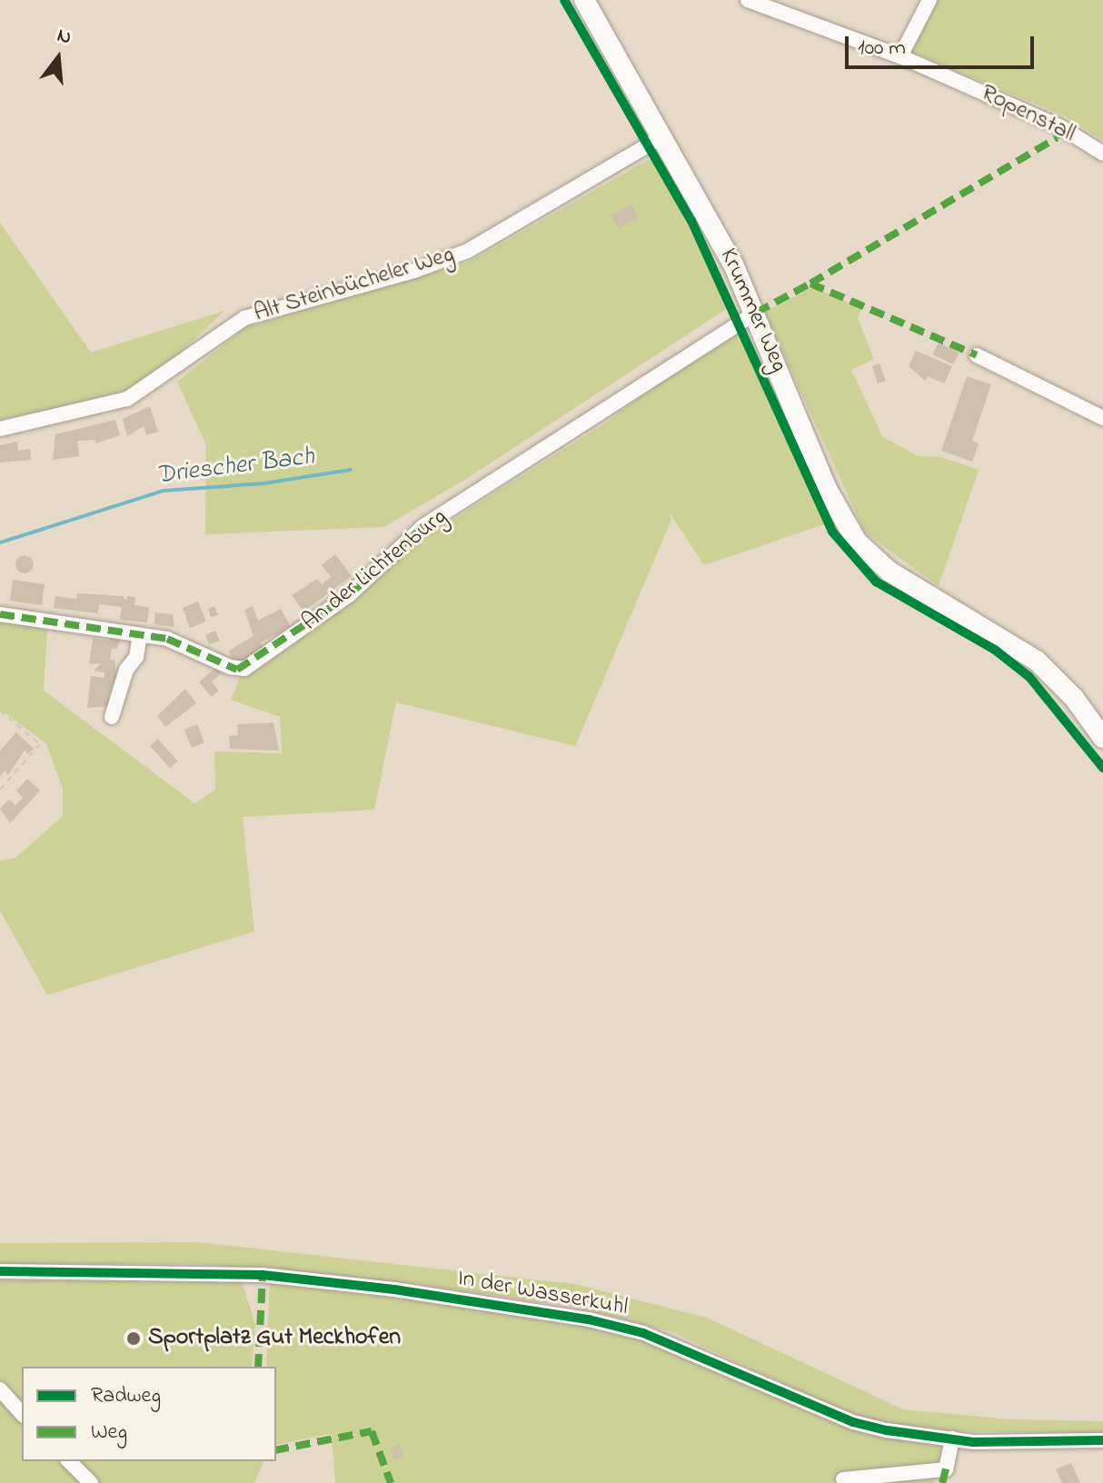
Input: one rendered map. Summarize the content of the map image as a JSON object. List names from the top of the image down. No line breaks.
{"streets":{"main road":["Krummer Weg"],"street":["Ropenstall","Alt Steinbücheler Weg","An der Lichtenburg","In der Wasserkuhl"]},"crossings":[["Alt Steinbücheler Weg","Krummer Weg"],["Krummer Weg","An der Lichtenburg"]],"water":["Driescher Bach"],"places":["Sportplatz Gut Meckhofen"],"legend":["Radweg","Weg"],"scale_bar":"100 m","north":"top"}
